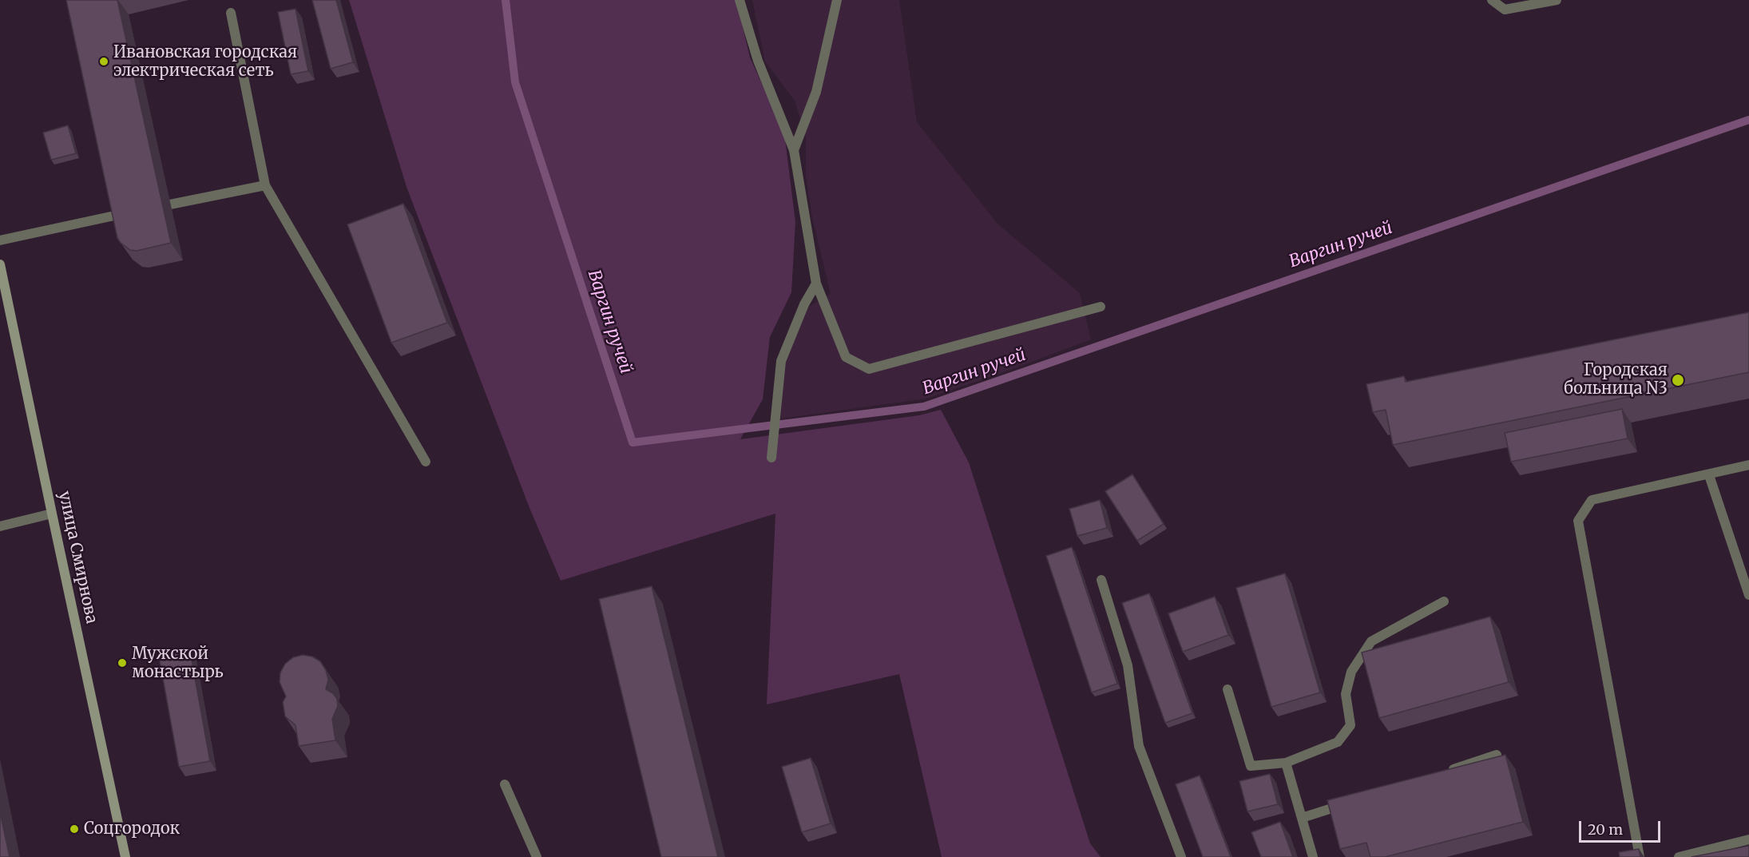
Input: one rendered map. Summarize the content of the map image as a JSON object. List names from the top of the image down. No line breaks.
{"streets":{"main road":["улица Смирнова"]},"water":["Варгин ручей"],"places":["Ивановская городская электрическая сеть","Городская больница N3","Мужской монастырь","Соцгородок"],"scale_bar":"20 m"}
